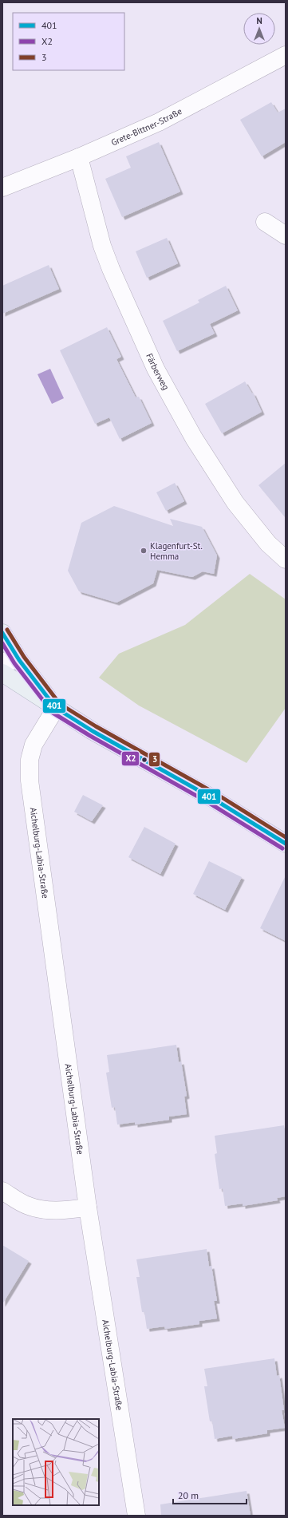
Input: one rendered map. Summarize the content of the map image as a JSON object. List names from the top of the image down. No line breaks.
{"streets":{"street":["Grete-Bittner-Straße","Färberweg","Aichelburg-Labia-Straße"]},"crossings":[["Grete-Bittner-Straße","Färberweg"]],"places":["Klagenfurt-St. Hemma"],"lines":["transit line 3","transit line 401","transit line X2"],"legend":["401","X2","3"],"scale_bar":"20 m","north":"top"}
